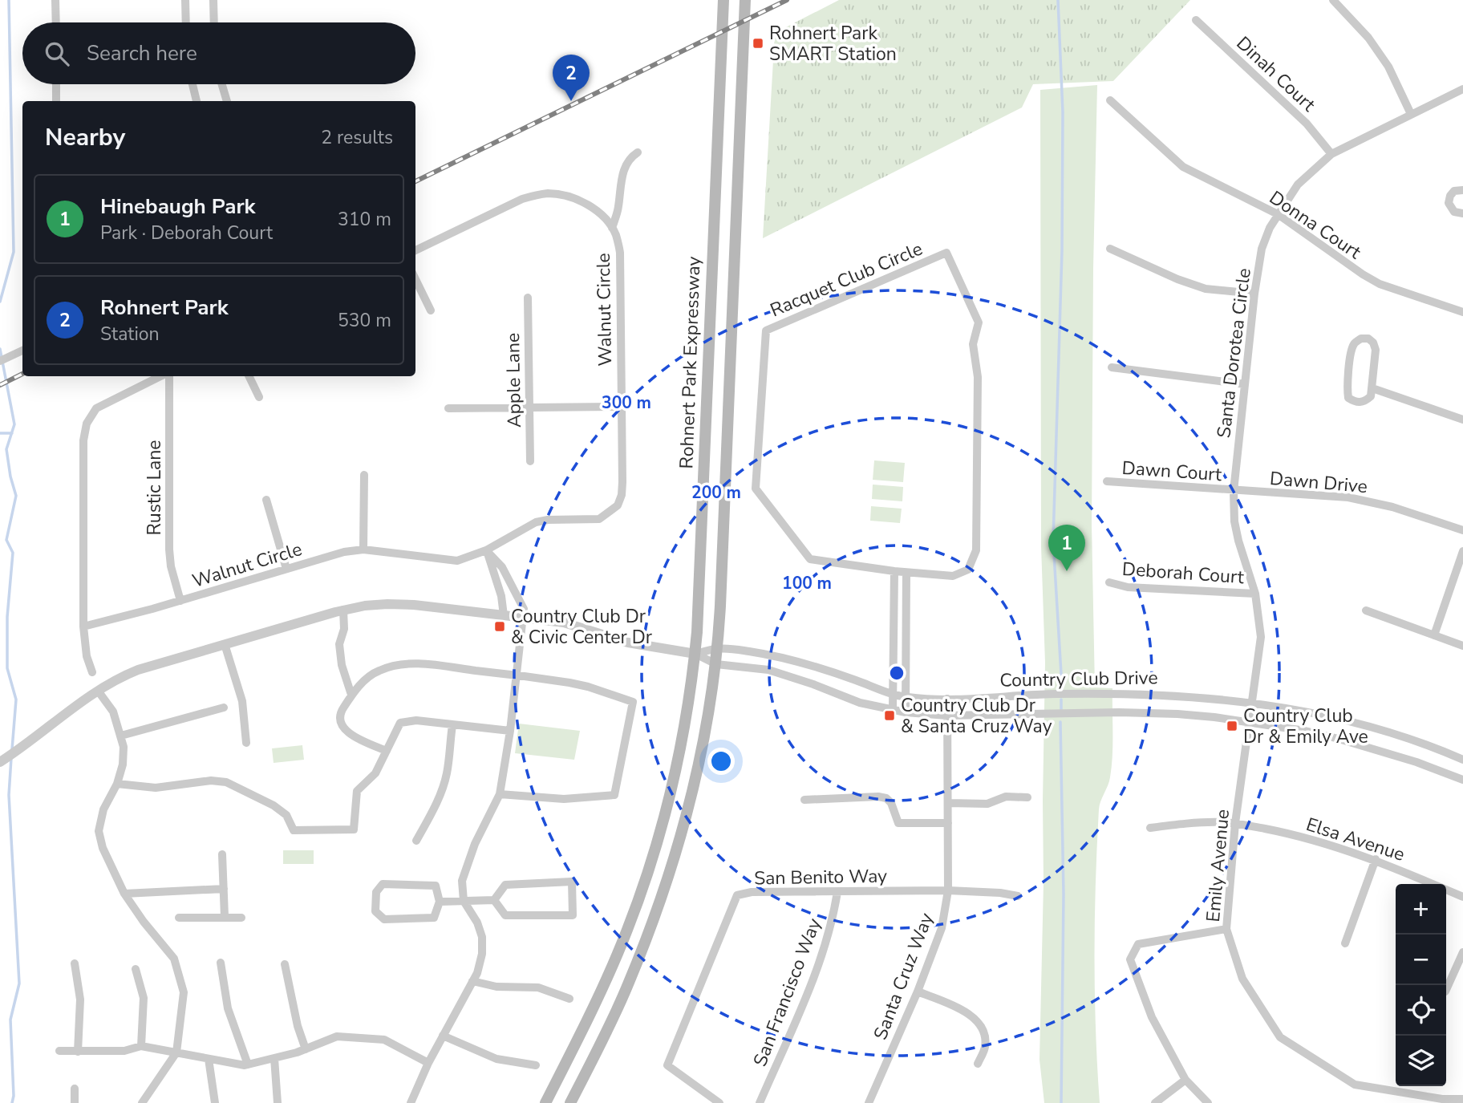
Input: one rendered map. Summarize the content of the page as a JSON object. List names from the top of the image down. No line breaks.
{"streets":{"main road":["Rohnert Park Expressway"],"street":["Dinah Court","Donna Court","Racquet Club Circle","Walnut Circle","Santa Dorotea Circle","Apple Lane","Dawn Court","Dawn Drive","Rustic Lane","Deborah Court","Country Club Drive","Elsa Avenue","Emily Avenue","San Benito Way","Santa Cruz Way","San Francisco Way"]},"crossings":[["Dinah Court","Santa Dorotea Circle"],["Donna Court","Santa Dorotea Circle"],["Walnut Circle","Rustic Lane"],["Santa Dorotea Circle","Dawn Court"],["Santa Dorotea Circle","Dawn Drive"],["Santa Dorotea Circle","Deborah Court"],["Santa Dorotea Circle","Country Club Drive"],["Santa Dorotea Circle","Emily Avenue"],["Rohnert Park Expressway","Country Club Drive"],["Dawn Court","Dawn Drive"],["Country Club Drive","Emily Avenue"],["Country Club Drive","Santa Cruz Way"],["Elsa Avenue","Emily Avenue"],["San Benito Way","Santa Cruz Way"],["San Benito Way","San Francisco Way"]],"places":{"transit":["Rohnert Park SMART Station","Country Club Dr & Civic Center Dr","Country Club Dr & Santa Cruz Way","Country Club Dr & Emily Ave"]},"page":{"search":"Search here","pins":["2","1"],"heading":["Nearby","2 results"],"list":[{"mark":"1","name":"Hinebaugh Park","note":"Park · Deborah Court","value":"310 m"},{"mark":"2","name":"Rohnert Park","note":"Station","value":"530 m"}],"map_buttons":["+","−"]},"rings":["300 m","200 m","100 m"]}
